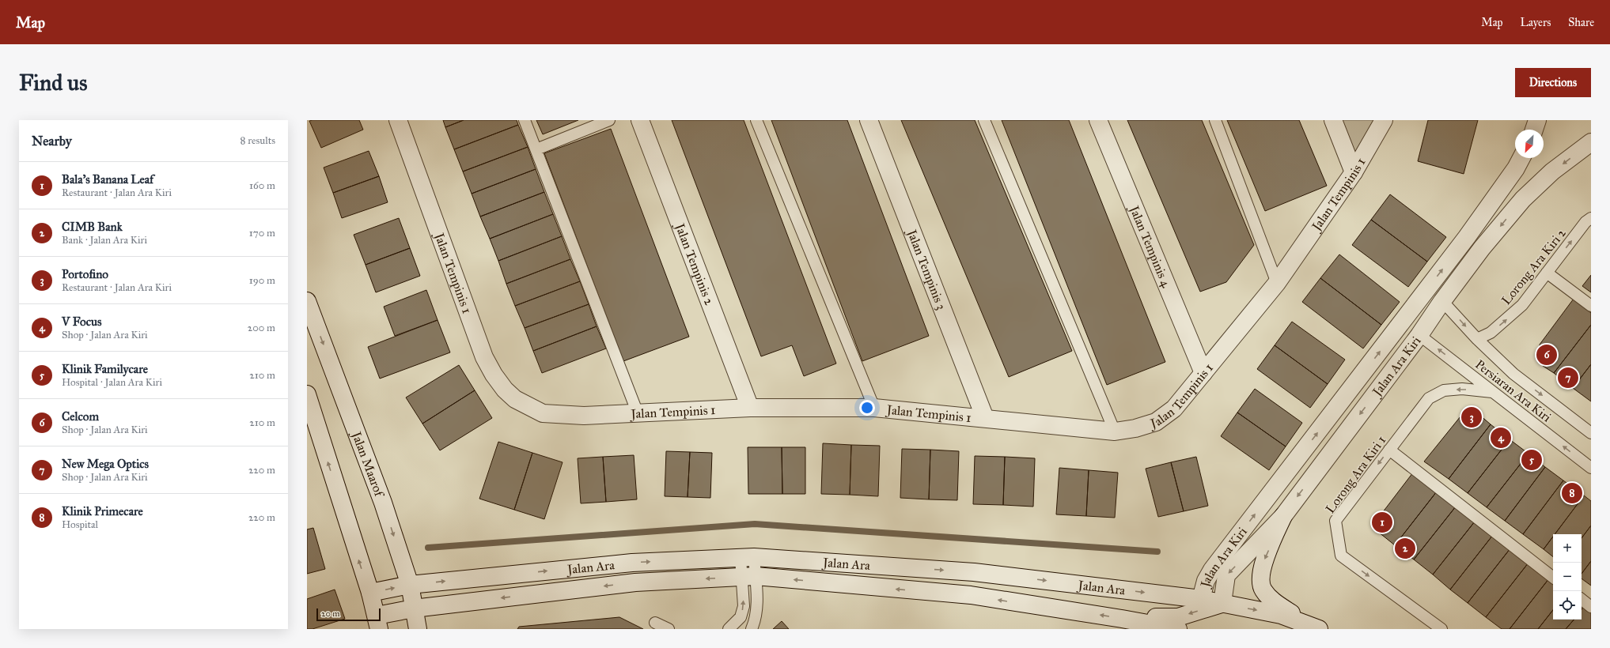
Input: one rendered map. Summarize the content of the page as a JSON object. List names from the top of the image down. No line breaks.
{"streets":{"street":["Jalan Tempinis 1","Jalan Tempinis 4","Jalan Tempinis 2","Jalan Tempinis 3","Jalan Ara Kiri","Jalan Maarof","Jalan Ara"],"lane":["Lorong Ara Kiri 2","Persiaran Ara Kiri","Lorong Ara Kiri 1"]},"crossings":[["Jalan Tempinis 1","Jalan Tempinis 4"],["Jalan Tempinis 1","Jalan Tempinis 2"],["Jalan Tempinis 1","Jalan Tempinis 3"],["Lorong Ara Kiri 2","Persiaran Ara Kiri"],["Jalan Ara Kiri","Persiaran Ara Kiri"],["Jalan Ara Kiri","Jalan Ara"],["Persiaran Ara Kiri","Lorong Ara Kiri 1"],["Jalan Maarof","Jalan Ara"]],"one_way":["Lorong Ara Kiri 2"],"scale_bar":"20 m","north":"bottom left","page":{"header":"Map","nav":["Map","Layers","Share"],"buttons":"Directions","title":"Find us","heading":["Nearby","8 results"],"list":[{"mark":"1","name":"Bala's Banana Leaf","note":"Restaurant · Jalan Ara Kiri","value":"160 m"},{"mark":"2","name":"CIMB Bank","note":"Bank · Jalan Ara Kiri","value":"170 m"},{"mark":"3","name":"Portofino","note":"Restaurant · Jalan Ara Kiri","value":"190 m"},{"mark":"4","name":"V Focus","note":"Shop · Jalan Ara Kiri","value":"200 m"},{"mark":"5","name":"Klinik Familycare","note":"Hospital · Jalan Ara Kiri","value":"210 m"},{"mark":"6","name":"Celcom","note":"Shop · Jalan Ara Kiri","value":"210 m"},{"mark":"7","name":"New Mega Optics","note":"Shop · Jalan Ara Kiri","value":"220 m"},{"mark":"8","name":"Klinik Primecare","note":"Hospital","value":"220 m"}],"pins":["6","7","3","4","5","8","1","2"],"map_buttons":["+","−"],"scale":"20 m"}}
